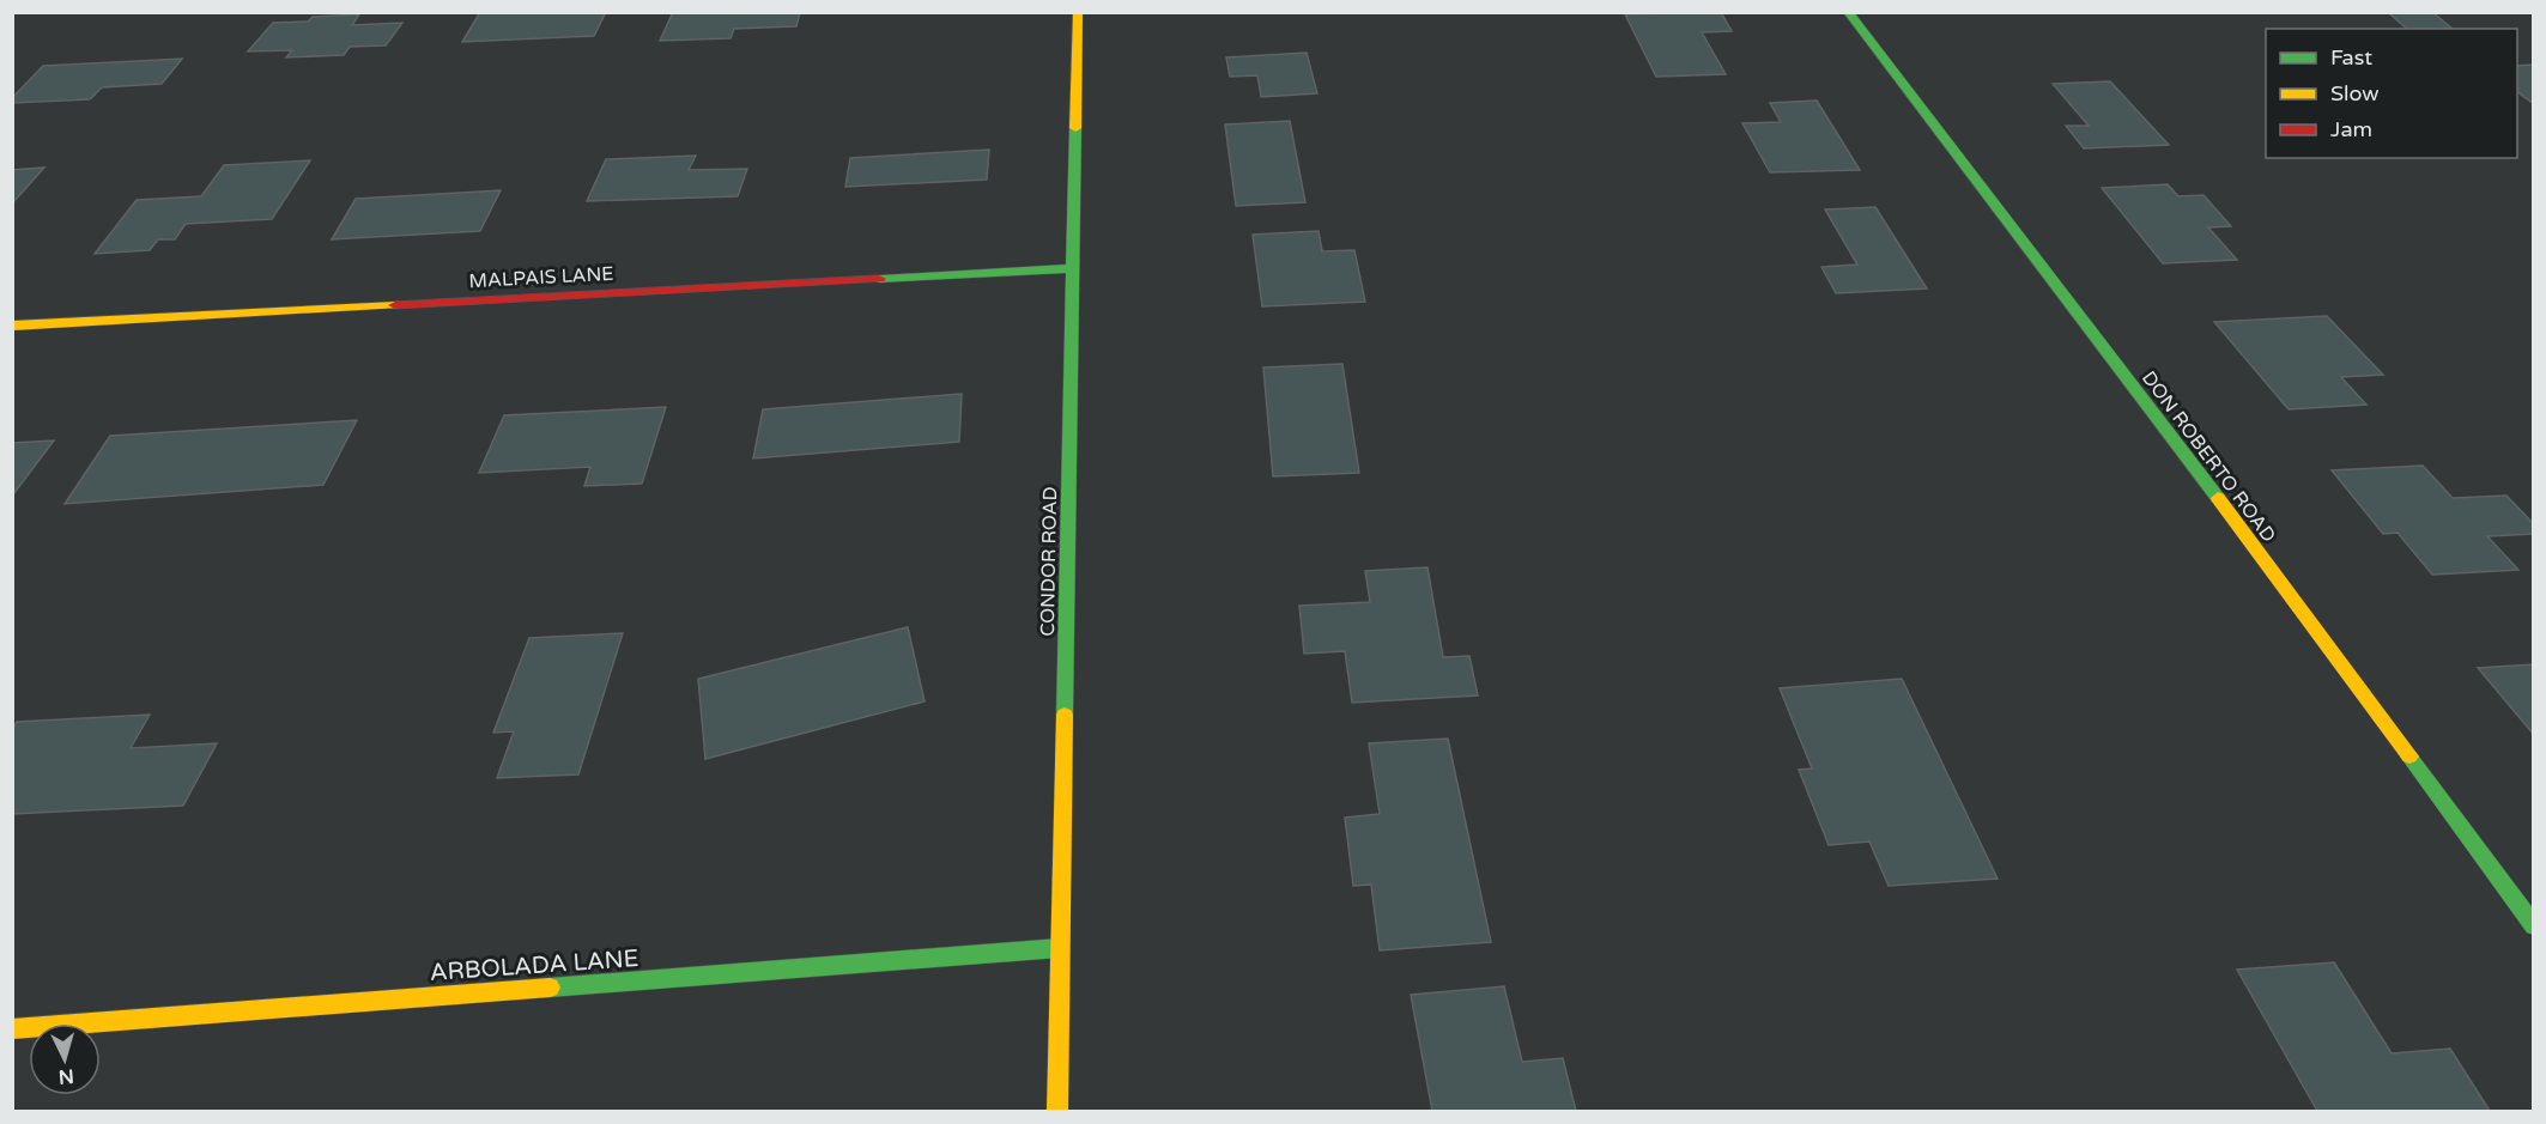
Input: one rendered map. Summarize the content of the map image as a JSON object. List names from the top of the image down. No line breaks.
{"streets":{"street":["MALPAIS LANE","DON ROBERTO ROAD","CONDOR ROAD","ARBOLADA LANE"]},"crossings":[["MALPAIS LANE","CONDOR ROAD"],["CONDOR ROAD","ARBOLADA LANE"]],"legend":["Fast","Slow","Jam"],"north":"bottom"}
